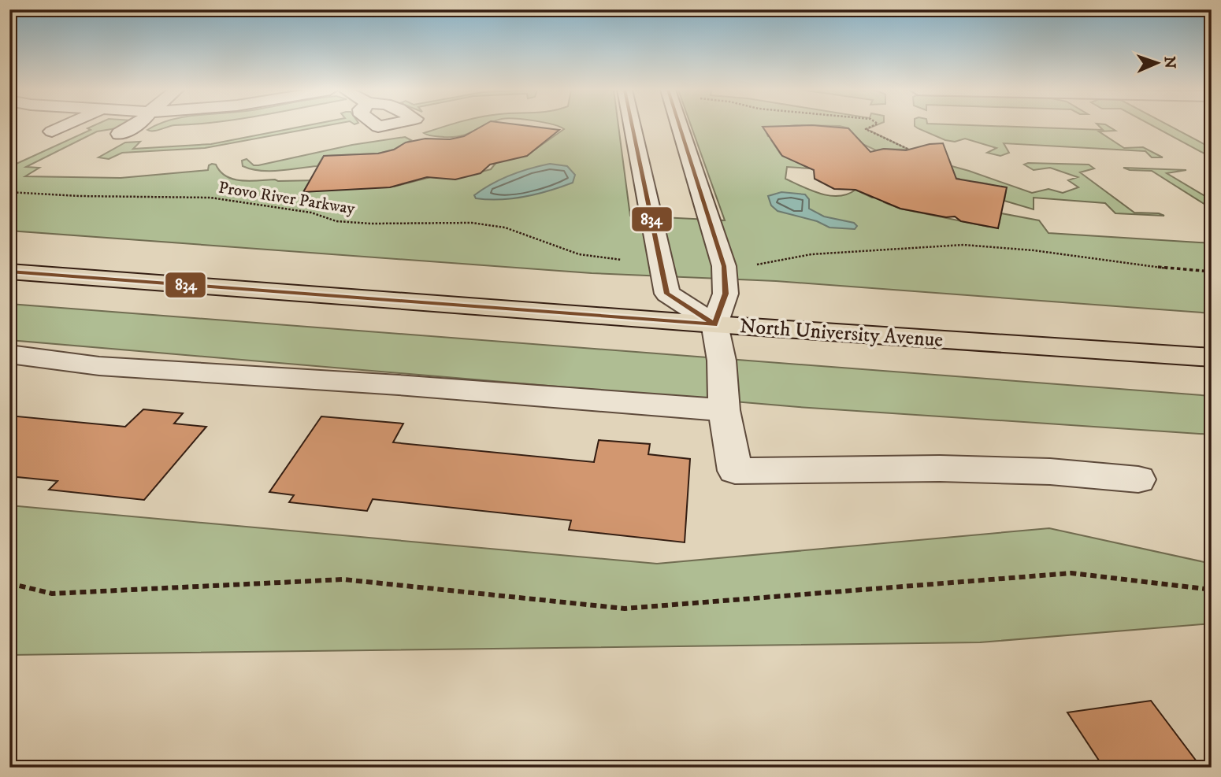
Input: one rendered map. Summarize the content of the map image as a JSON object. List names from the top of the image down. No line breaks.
{"streets":{"highway":["North University Avenue"],"path":["Provo River Parkway"]},"lines":["transit line 834"],"north":"right"}
